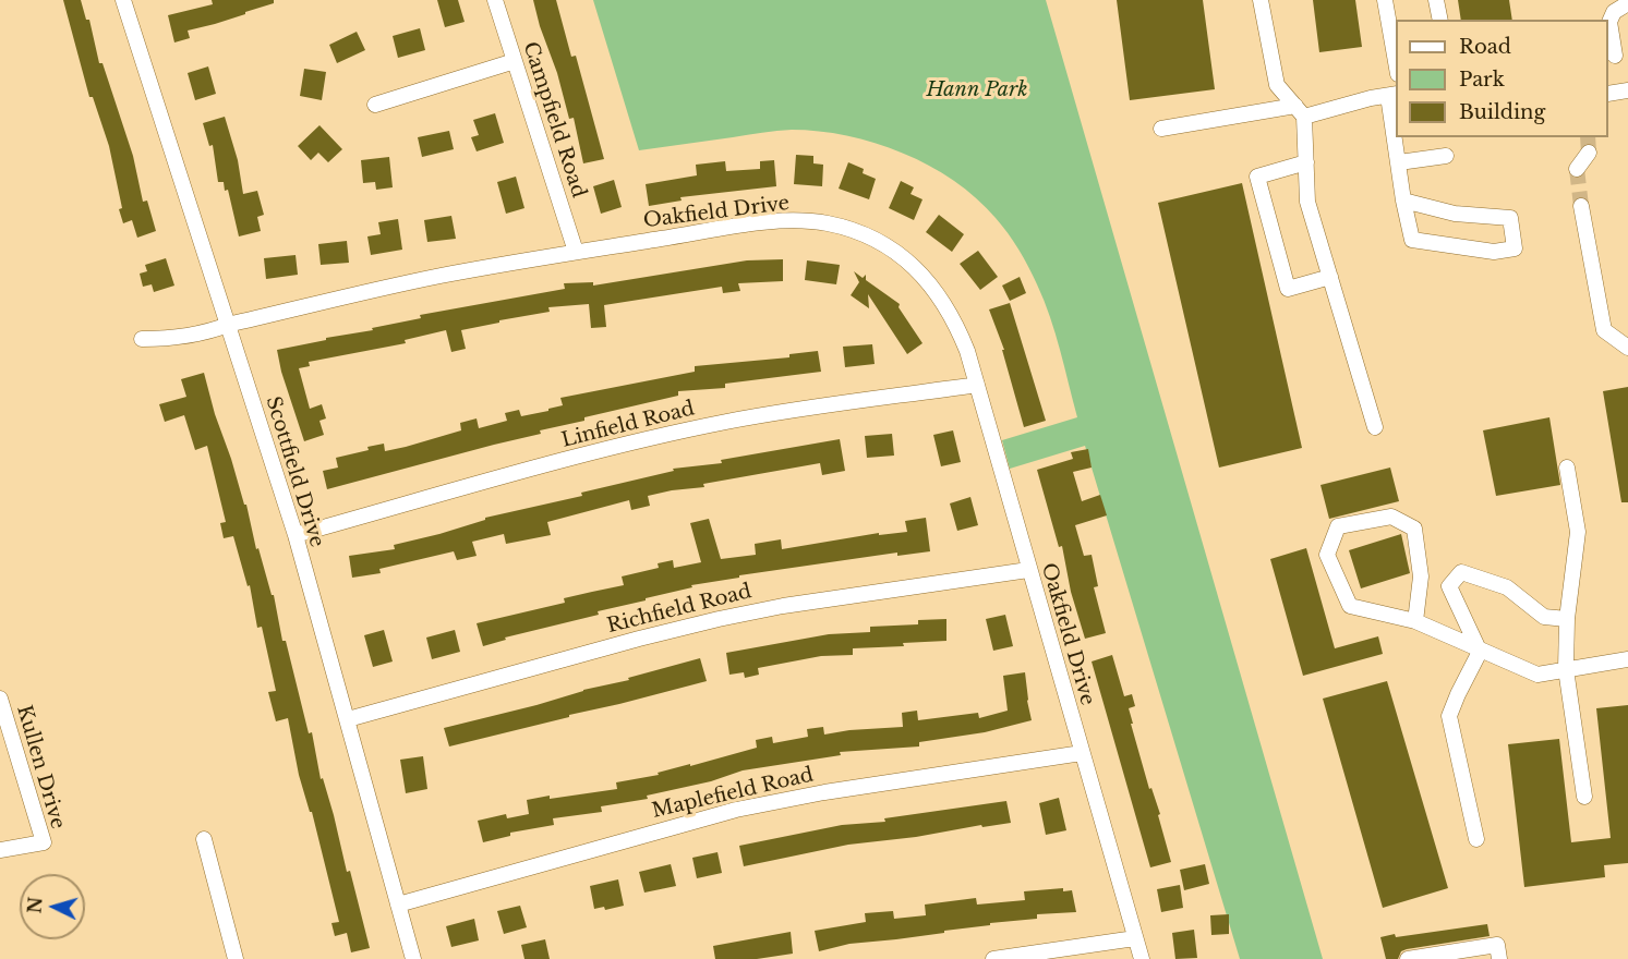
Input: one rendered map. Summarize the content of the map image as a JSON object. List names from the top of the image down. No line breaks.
{"streets":{"street":["Campfield Road","Oakfield Drive","Linfield Road","Scottfield Drive","Richfield Road","Kullen Drive","Maplefield Road"]},"crossings":[["Campfield Road","Oakfield Drive"],["Oakfield Drive","Linfield Road"],["Oakfield Drive","Scottfield Drive"],["Oakfield Drive","Richfield Road"],["Oakfield Drive","Maplefield Road"],["Linfield Road","Scottfield Drive"],["Scottfield Drive","Richfield Road"],["Scottfield Drive","Maplefield Road"]],"parks":["Hann Park"],"legend":["Road","Park","Building"],"north":"left"}
